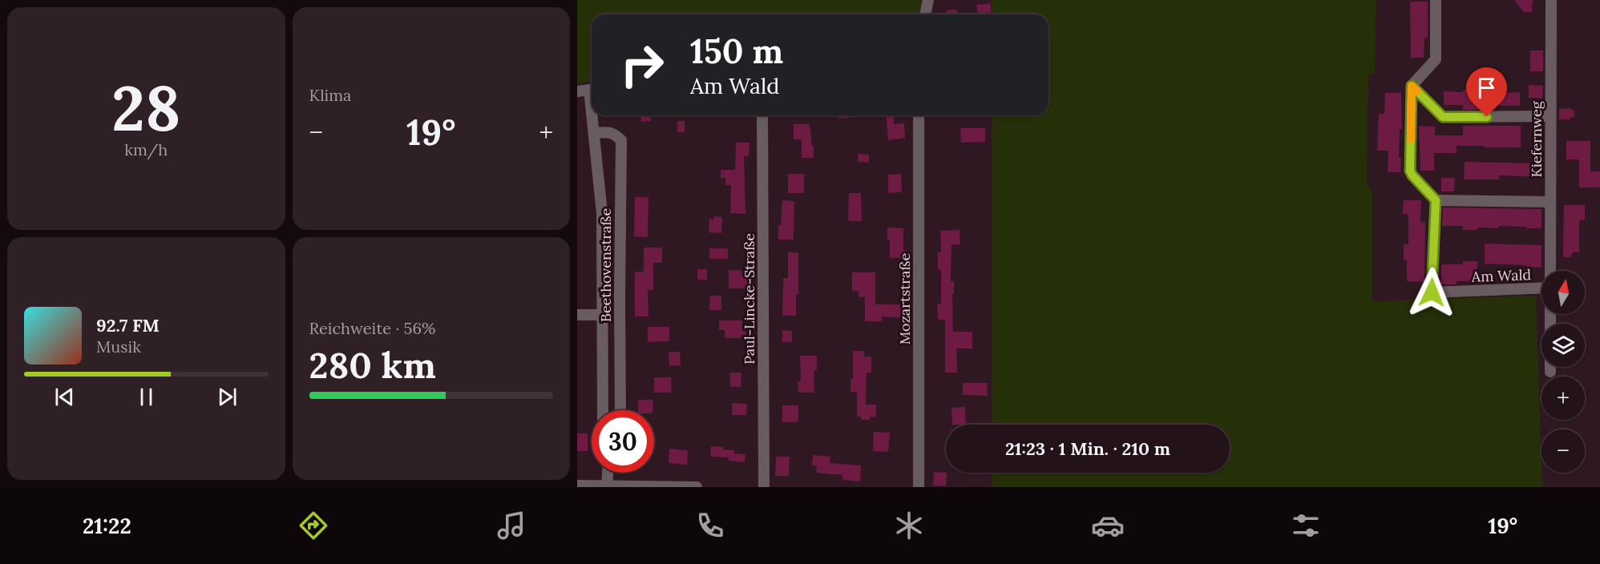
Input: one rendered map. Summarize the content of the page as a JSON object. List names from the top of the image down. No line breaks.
{"streets":{"street":["Kiefernweg","Beethovenstraße","Am Wald","Paul-Lincke-Straße","Mozartstraße"]},"north":"top","page":{"tile":[["28","km/h"],"Klima",["Reichweite · 56%","280 km"]],"turn":["150 m","Am Wald"],"heat":["−","19°","+"],"map_buttons":["+","−"],"song":["92.7 FM","Musik"],"limit":"30","trip":"21:23 · 1 Min. · 210 m","tabs":["21:22","19°"]}}
